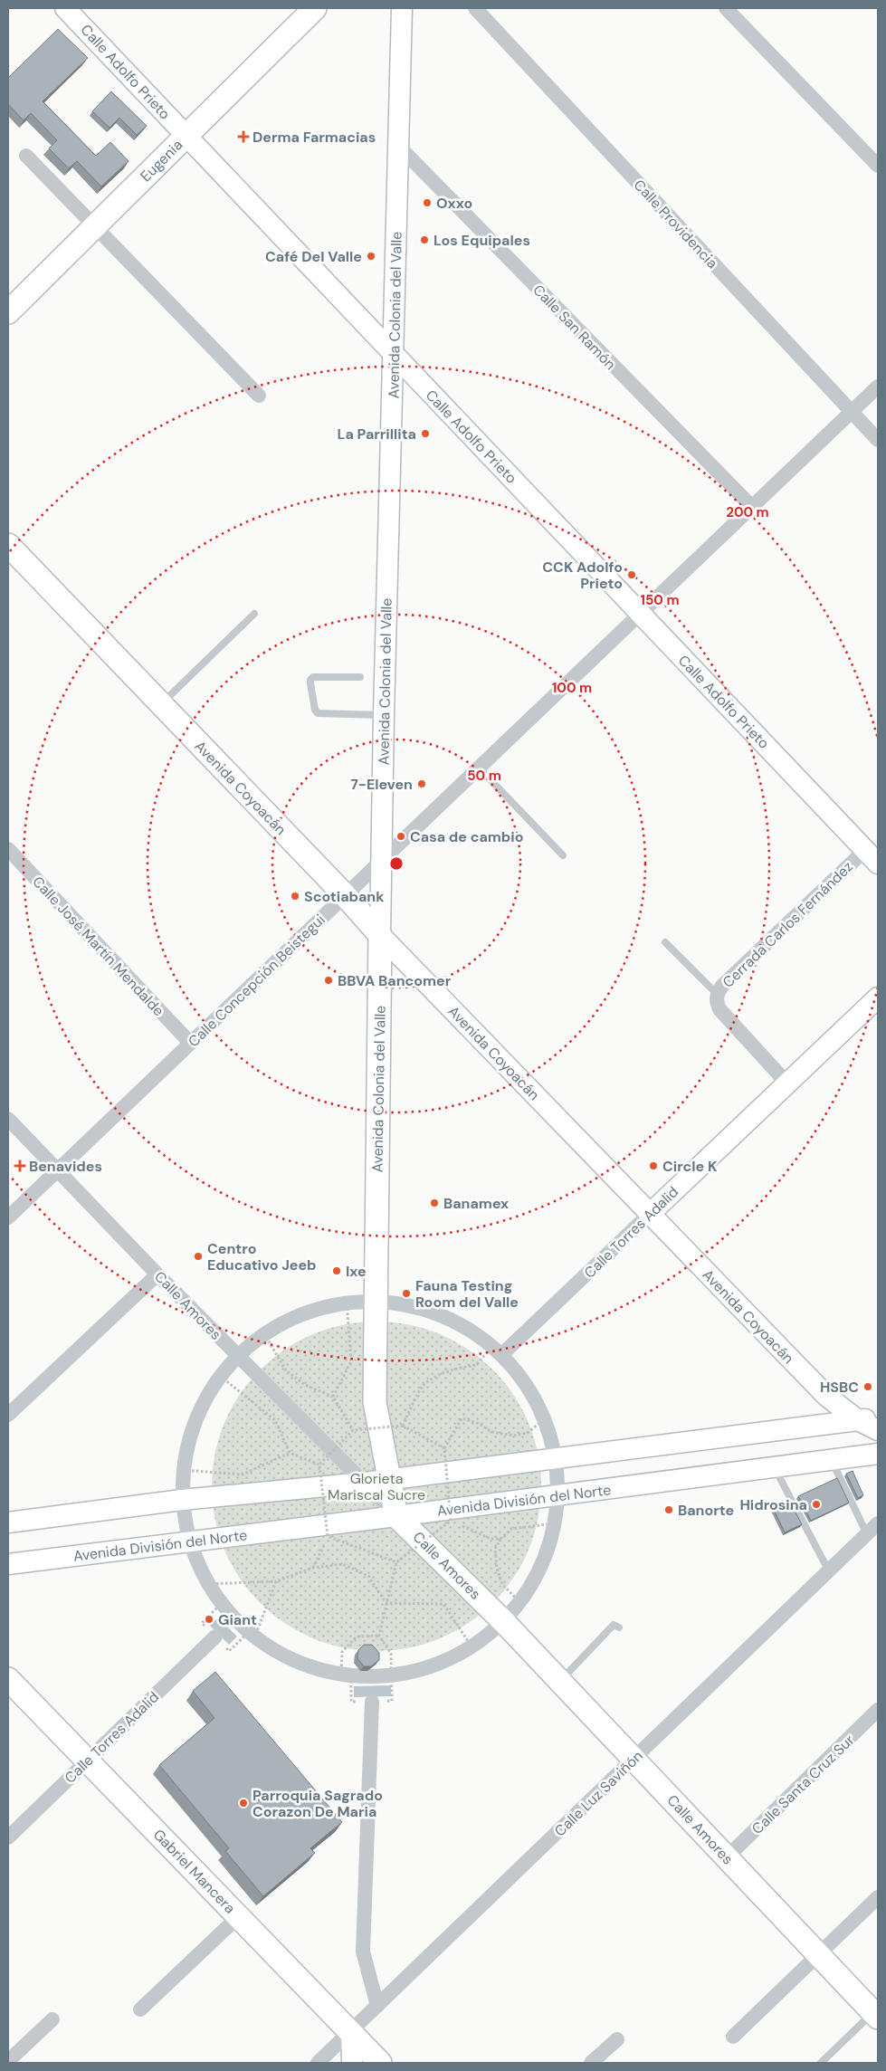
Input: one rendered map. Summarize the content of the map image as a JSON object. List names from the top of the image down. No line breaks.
{"streets":{"main road":["Eugenia","Avenida Colonia del Valle","Avenida Coyoacán","Calle Amores","Gabriel Mancera"],"street":["Calle Adolfo Prieto","Calle Providencia","Calle San Ramón","Cerrada Carlos Fernández","Calle José Martín Mendalde","Calle Concepción Beistegui","Calle Torres Adalid","Avenida División del Norte","Calle Santa Cruz Sur","Calle Luz Saviñón"]},"crossings":[["Calle Adolfo Prieto","Eugenia"],["Calle Adolfo Prieto","Avenida Colonia del Valle"],["Calle Adolfo Prieto","Cerrada Carlos Fernández"],["Calle Adolfo Prieto","Calle Concepción Beistegui"],["Calle Providencia","Calle Concepción Beistegui"],["Avenida Colonia del Valle","Calle San Ramón"],["Avenida Colonia del Valle","Avenida Coyoacán"],["Avenida Colonia del Valle","Calle Concepción Beistegui"],["Avenida Colonia del Valle","Calle Amores"],["Avenida Colonia del Valle","Avenida División del Norte"],["Calle San Ramón","Calle Concepción Beistegui"],["Avenida Coyoacán","Calle Concepción Beistegui"],["Avenida Coyoacán","Calle Torres Adalid"],["Cerrada Carlos Fernández","Calle Torres Adalid"],["Calle José Martín Mendalde","Calle Concepción Beistegui"],["Calle Concepción Beistegui","Calle Amores"],["Calle Torres Adalid","Gabriel Mancera"],["Calle Amores","Avenida División del Norte"],["Calle Amores","Calle Santa Cruz Sur"],["Calle Amores","Calle Luz Saviñón"],["Calle Luz Saviñón","Gabriel Mancera"]],"parks":["Glorieta Mariscal Sucre"],"places":{"health":["Derma Farmacias","Benavides"],"other":["Oxxo","Los Equipales","Café Del Valle","La Parrillita","CCK Adolfo Prieto","7-Eleven","Casa de cambio","Scotiabank","BBVA Bancomer","Circle K","Banamex","Centro Educativo Jeeb","Ixe","Fauna Testing Room del Valle","HSBC","Hidrosina","Banorte","Giant","Parroquia Sagrado Corazon De Maria"]},"rings":["200 m","150 m","100 m","50 m"]}
